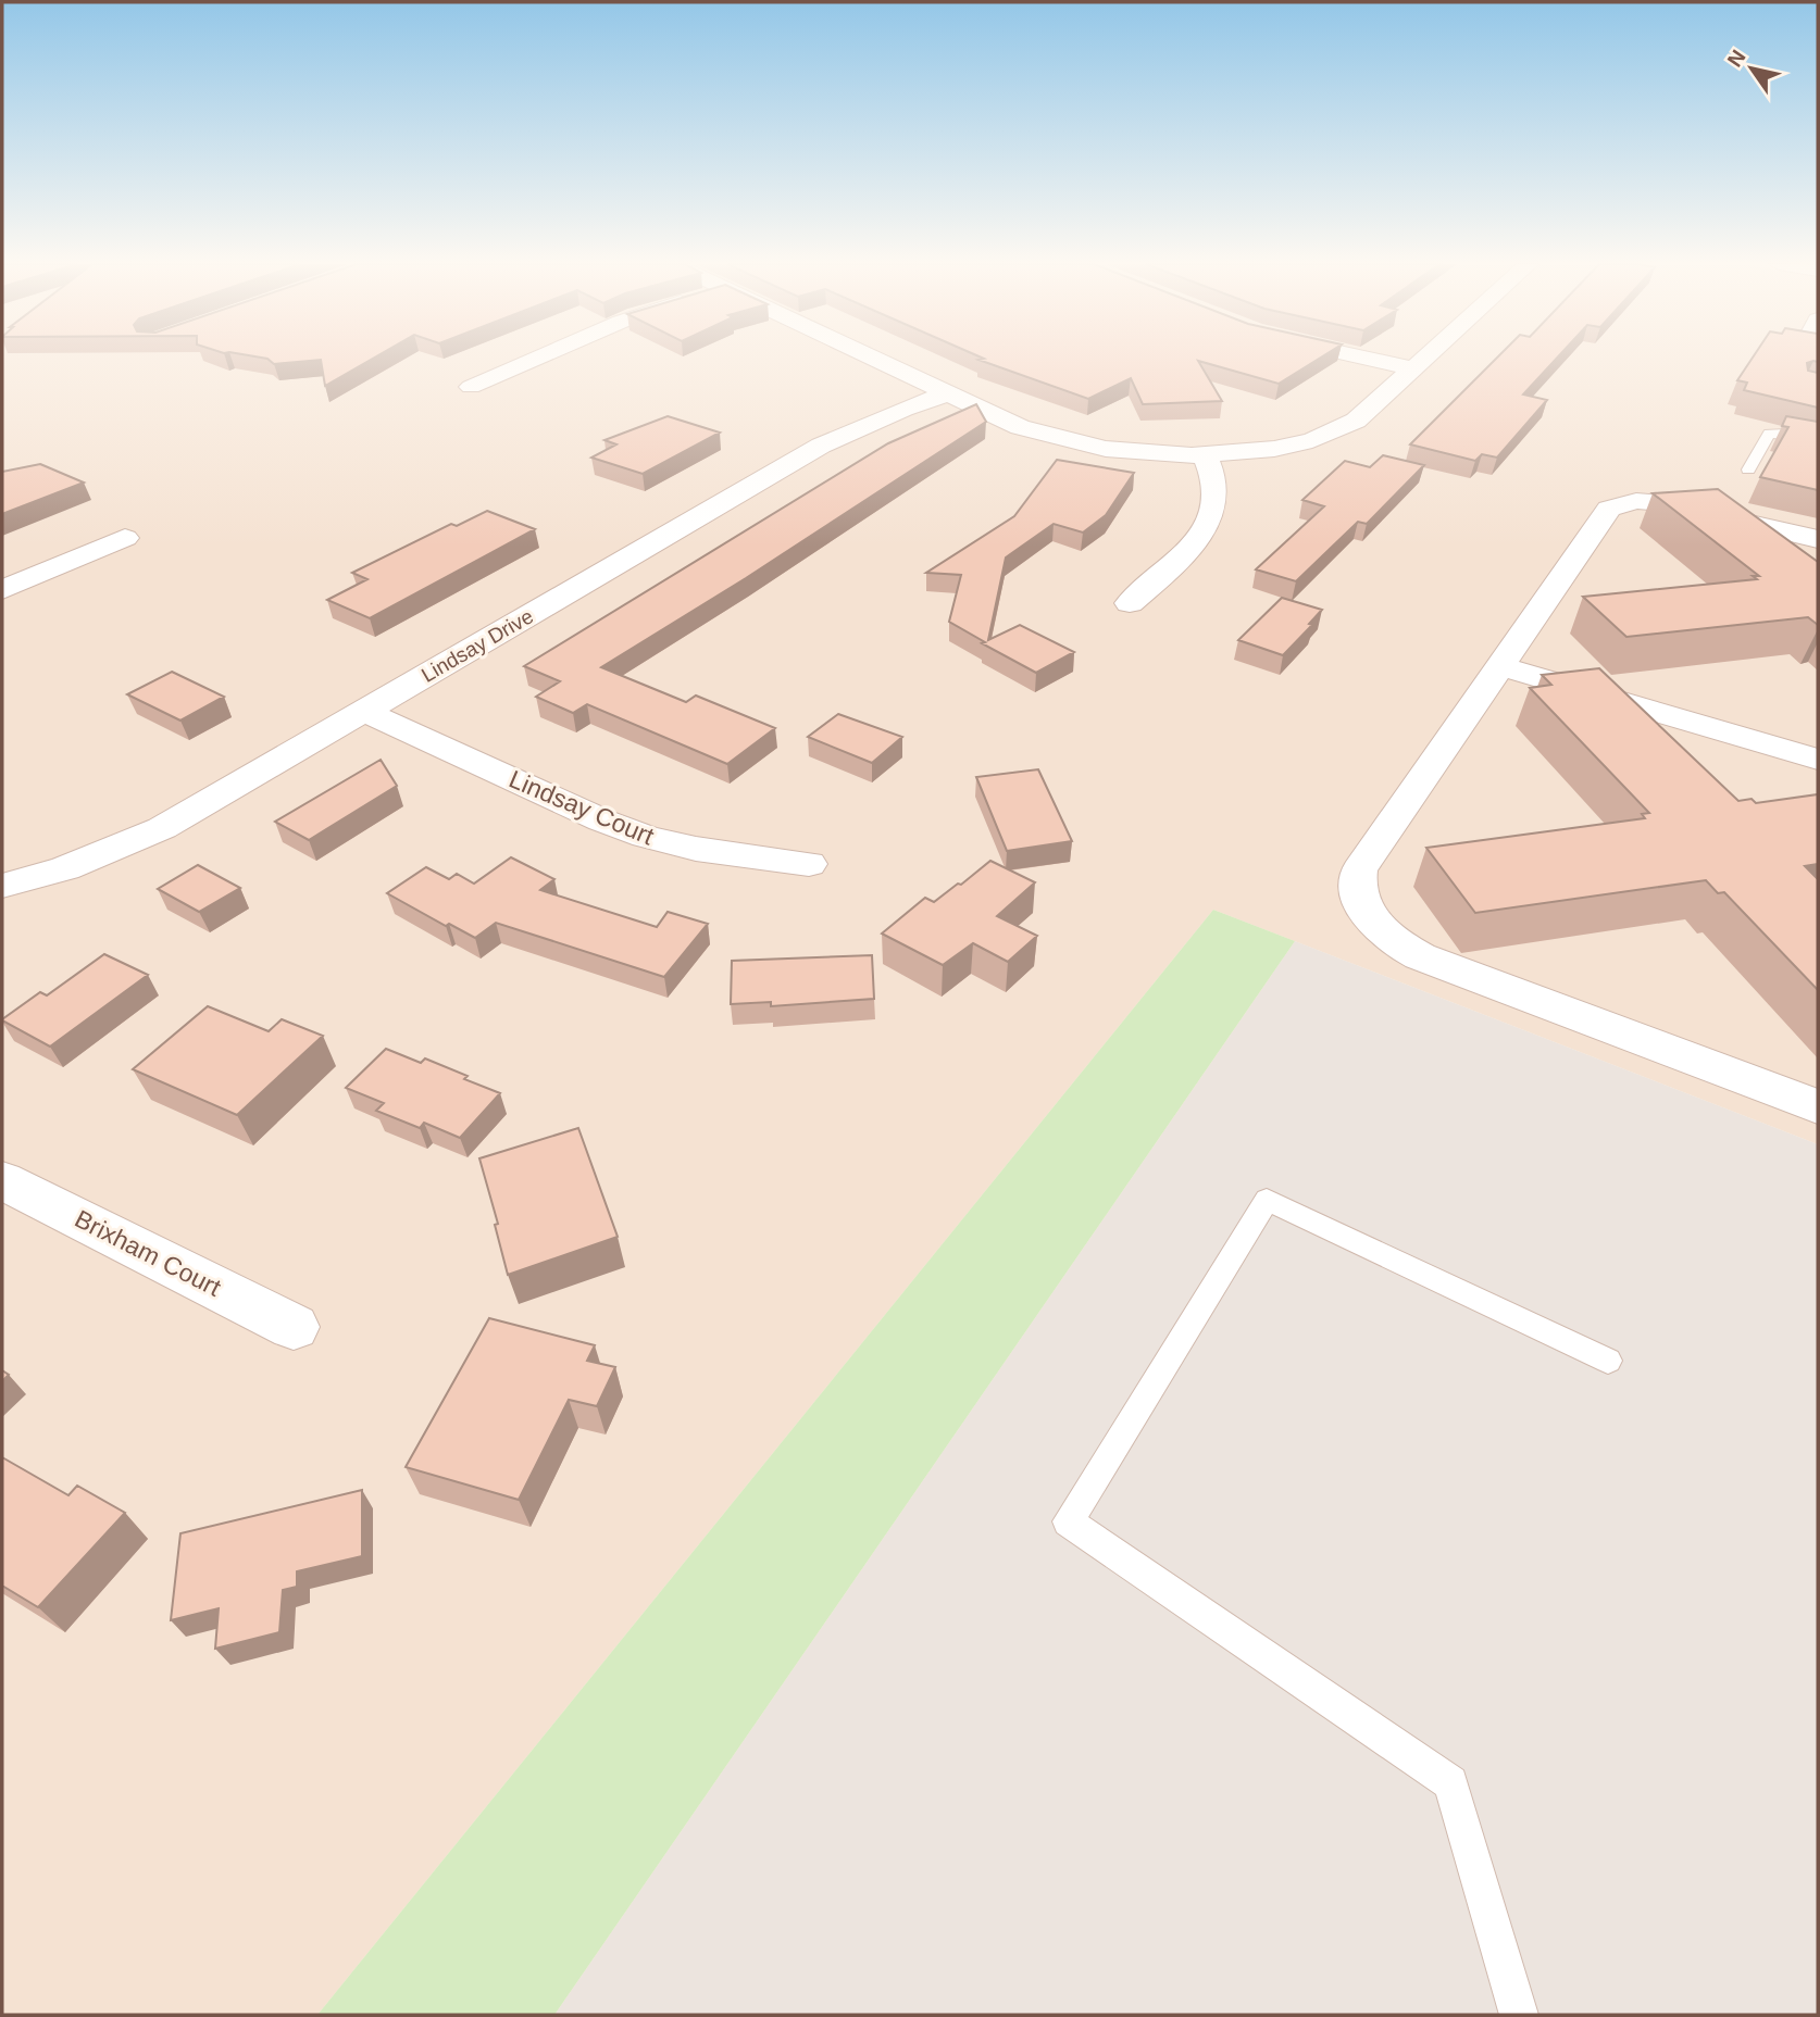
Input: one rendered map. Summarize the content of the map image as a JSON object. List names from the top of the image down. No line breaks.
{"streets":{"street":["Lindsay Drive","Lindsay Court","Brixham Court"]},"crossings":[["Lindsay Drive","Lindsay Court"]],"north":"top left"}
